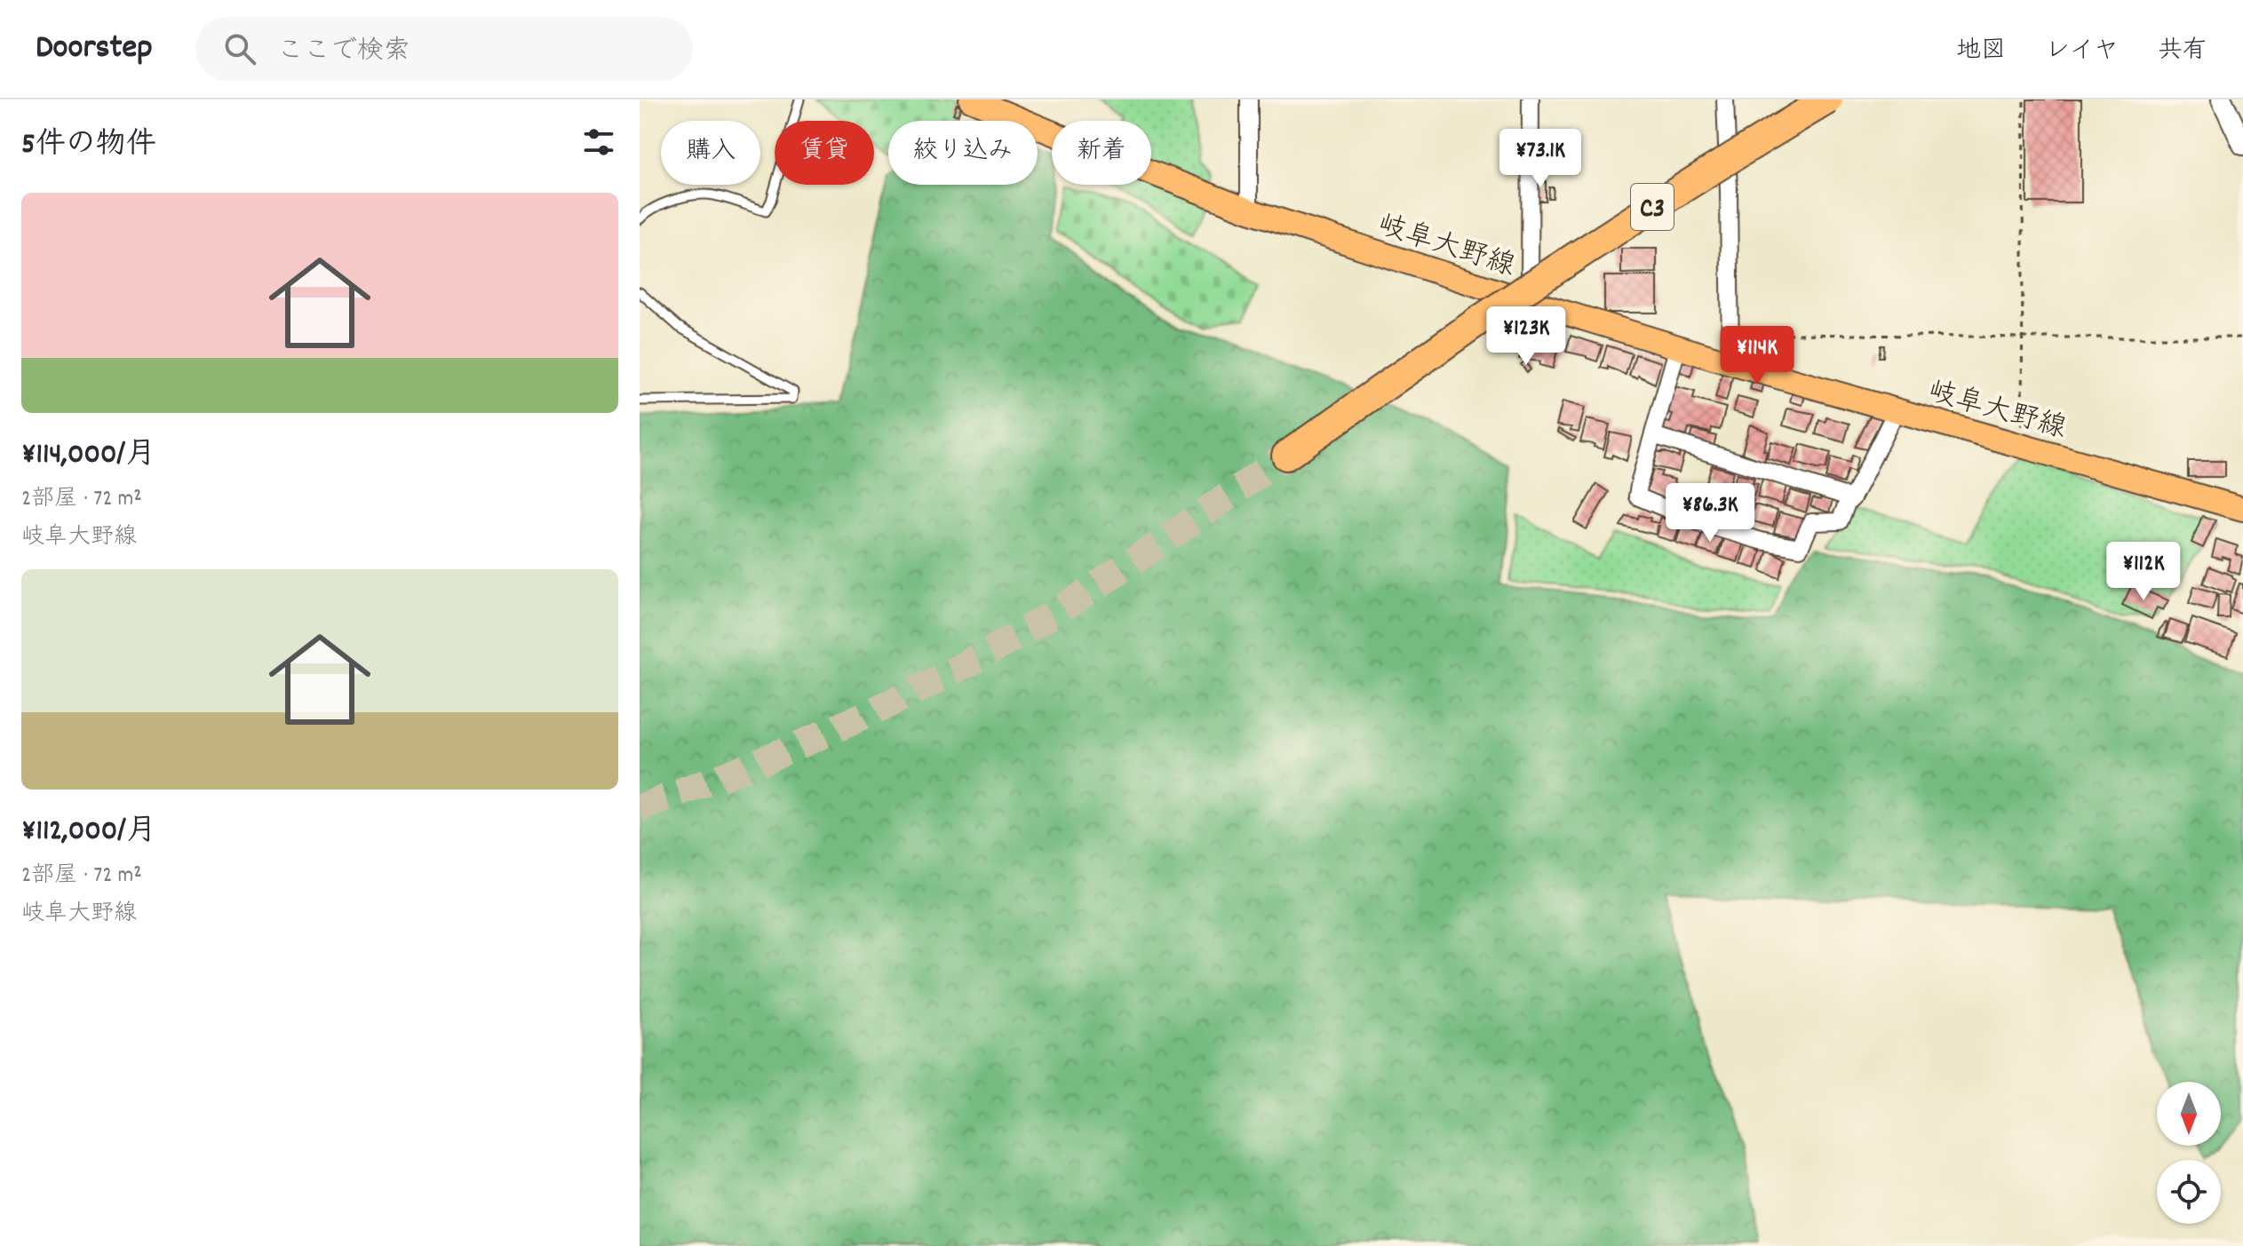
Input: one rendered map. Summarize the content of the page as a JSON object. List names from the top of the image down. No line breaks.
{"streets":{"highway":["C3"],"main road":["岐阜大野線"]},"north":"bottom","page":{"header":"Doorstep","search":"ここで検索","nav":["地図","レイヤ","共有"],"heading":"5件の物件","chip":["購入","賃貸","絞り込み","新着"],"price":["¥73.1K","¥123K","¥114K","¥86.3K","¥112K"],"list":[{"name":"¥114,000/月","note":"2部屋 · 72 m² · 岐阜大野線"},{"name":"¥112,000/月","note":"2部屋 · 72 m² · 岐阜大野線"}]}}
